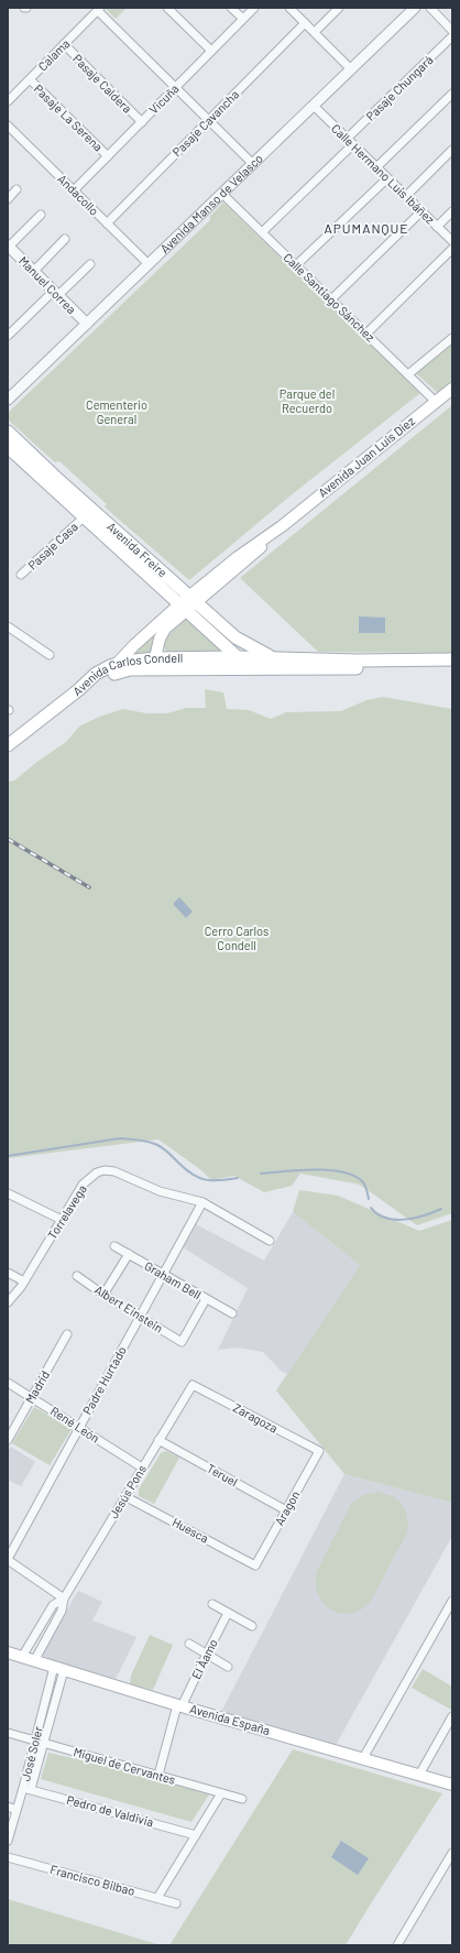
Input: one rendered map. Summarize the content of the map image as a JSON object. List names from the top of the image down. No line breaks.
{"streets":{"main road":["Avenida Juan Luis Diez","Avenida Freire","Avenida Carlos Condell","Avenida España"],"street":["Calama","Pasaje Caldera","Pasaje Chungará","Vicuña","Pasaje La Serena","Pasaje Cavancha","Calle Hermano Luis Ibáñez","Andacollo","Avenida Manso de Velasco","Manuel Correa","Calle Santiago Sánchez","Pasaje Casa","Torrelavega","Graham Bell","Albert Einstein","Padre Hurtado","Madrid","Zaragoza","René León","Teruel","Jesús Pons","Aragon","Huesca","El Àamo","José Soler","Miguel de Cervantes","Pedro de Valdivia","Francisco Bilbao"]},"crossings":[["Calama","Pasaje Caldera"],["Calama","Pasaje La Serena"],["Pasaje Caldera","Vicuña"],["Pasaje Chungará","Calle Hermano Luis Ibáñez"],["Pasaje Chungará","Calle Santiago Sánchez"],["Vicuña","Pasaje La Serena"],["Vicuña","Andacollo"],["Pasaje Cavancha","Andacollo"],["Calle Hermano Luis Ibáñez","Avenida Manso de Velasco"],["Andacollo","Avenida Manso de Velasco"],["Avenida Manso de Velasco","Manuel Correa"],["Avenida Manso de Velasco","Calle Santiago Sánchez"],["Calle Santiago Sánchez","Avenida Juan Luis Diez"],["Avenida Juan Luis Diez","Avenida Freire"],["Avenida Juan Luis Diez","Avenida Carlos Condell"],["Pasaje Casa","Avenida Freire"],["Avenida Freire","Avenida Carlos Condell"],["Torrelavega","Padre Hurtado"],["Graham Bell","Albert Einstein"],["Graham Bell","Padre Hurtado"],["Albert Einstein","Padre Hurtado"],["Padre Hurtado","René León"],["Madrid","René León"],["Zaragoza","Jesús Pons"],["Zaragoza","Aragon"],["René León","Jesús Pons"],["Teruel","Jesús Pons"],["Teruel","Aragon"],["Jesús Pons","Huesca"],["Jesús Pons","Avenida España"],["Aragon","Huesca"],["El Àamo","Avenida España"],["El Àamo","Miguel de Cervantes"],["Avenida España","José Soler"],["José Soler","Miguel de Cervantes"],["José Soler","Pedro de Valdivia"]],"districts":["APUMANQUE"],"parks":["Parque del Recuerdo","Cementerio General","Cerro Carlos Condell"]}
